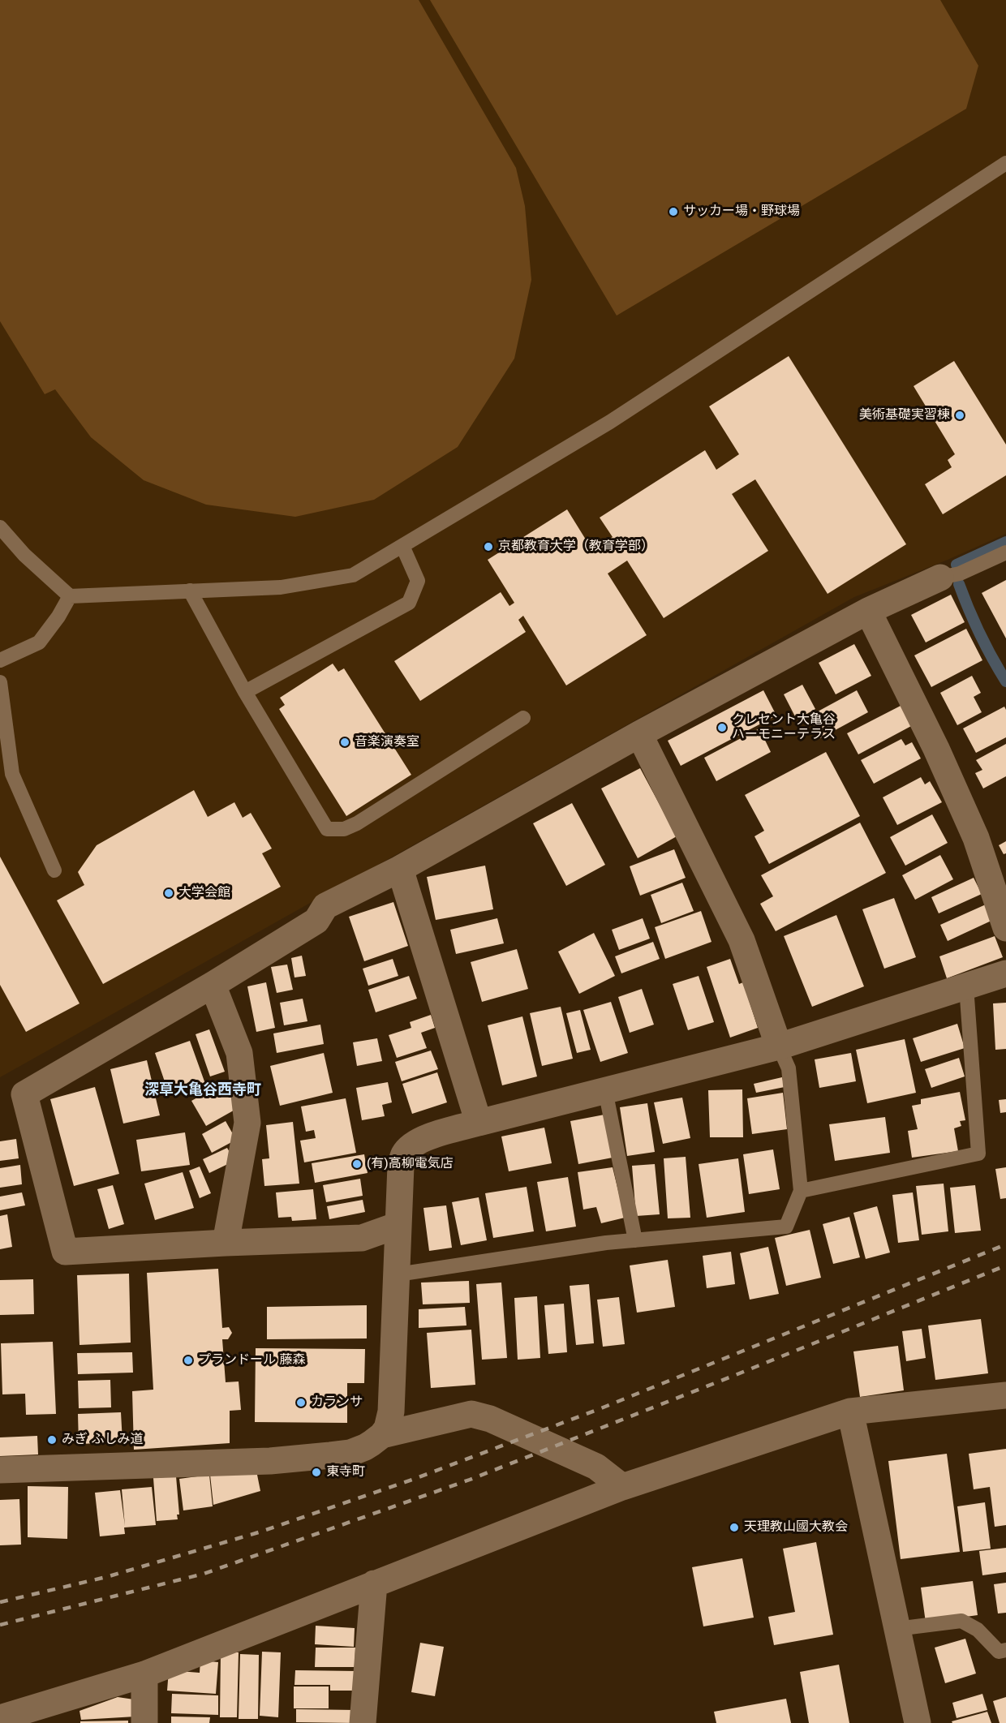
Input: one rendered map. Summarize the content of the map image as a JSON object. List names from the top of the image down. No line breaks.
{"districts":["深草大亀谷西寺町"],"places":["サッカー場・野球場","美術基礎実習棟","京都教育大学（教育学部）","クレセント大亀谷 ハーモニーテラス","音楽演奏室","大学会館","(有)高柳電気店","プランドール 藤森","カランサ","みぎ ふしみ道","東寺町","天理教山國大教会"]}
